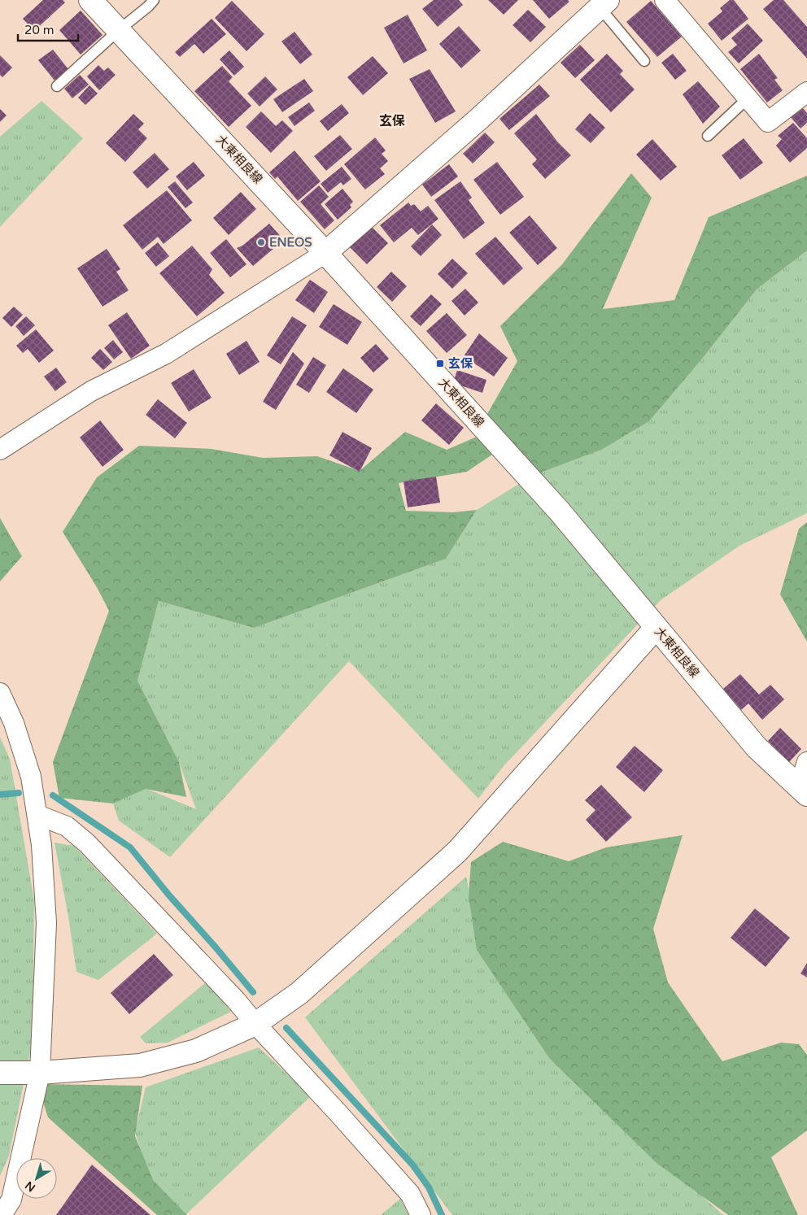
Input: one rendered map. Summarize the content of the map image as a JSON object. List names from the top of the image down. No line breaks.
{"streets":{"street":["大東相良線"]},"districts":["玄保"],"places":{"other":["ENEOS"],"transit":["玄保"]},"scale_bar":"20 m","north":"bottom left"}
